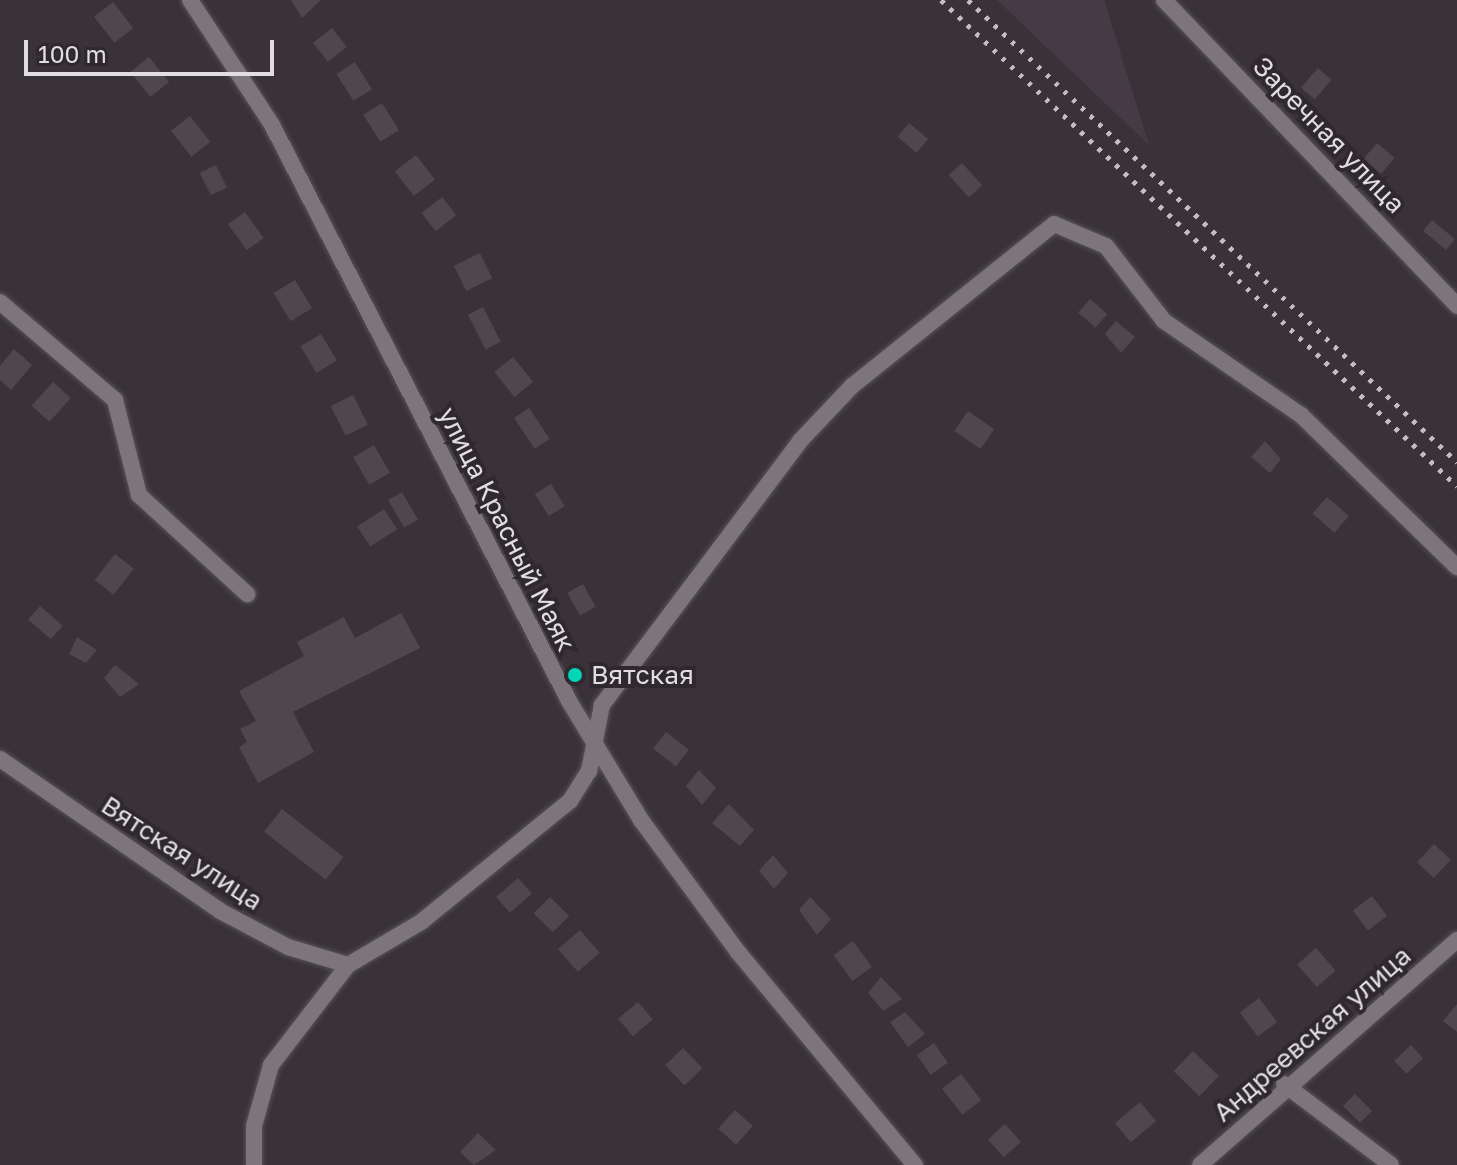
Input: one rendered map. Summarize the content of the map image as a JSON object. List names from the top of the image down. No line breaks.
{"streets":{"street":["Заречная улица","улица Красный Маяк","Вятская улица","Андреевская улица"]},"places":["Вятская"],"scale_bar":"100 m"}
